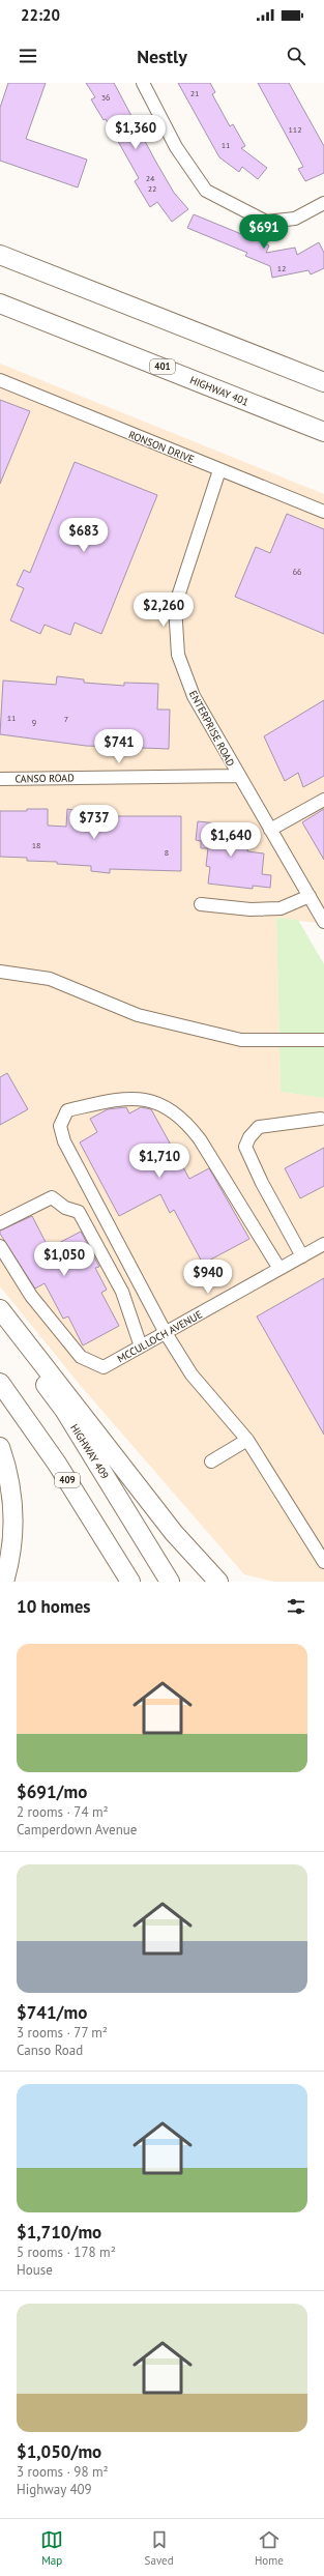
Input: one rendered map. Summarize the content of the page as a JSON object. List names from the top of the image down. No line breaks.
{"streets":{"highway":["401","HIGHWAY 401","HIGHWAY 409","409"],"street":["RONSON DRIVE","ENTERPRISE ROAD","CANSO ROAD","MCCULLOCH AVENUE"]},"crossings":[["RONSON DRIVE","ENTERPRISE ROAD"],["ENTERPRISE ROAD","CANSO ROAD"]],"house_numbers":["21","36","112","11","24","22","12","66","11","7","9","18","8"],"page":{"status":"22:20","header":"Nestly","price":["$1,360","$691","$683","$2,260","$741","$737","$1,640","$1,710","$1,050","$940"],"heading":"10 homes","list":[{"name":"$691/mo","note":"2 rooms · 74 m² · Camperdown Avenue"},{"name":"$741/mo","note":"3 rooms · 77 m² · Canso Road"},{"name":"$1,710/mo","note":"5 rooms · 178 m² · House"},{"name":"$1,050/mo","note":"3 rooms · 98 m² · Highway 409"}],"tabs":["Map","Saved","Home"]}}
